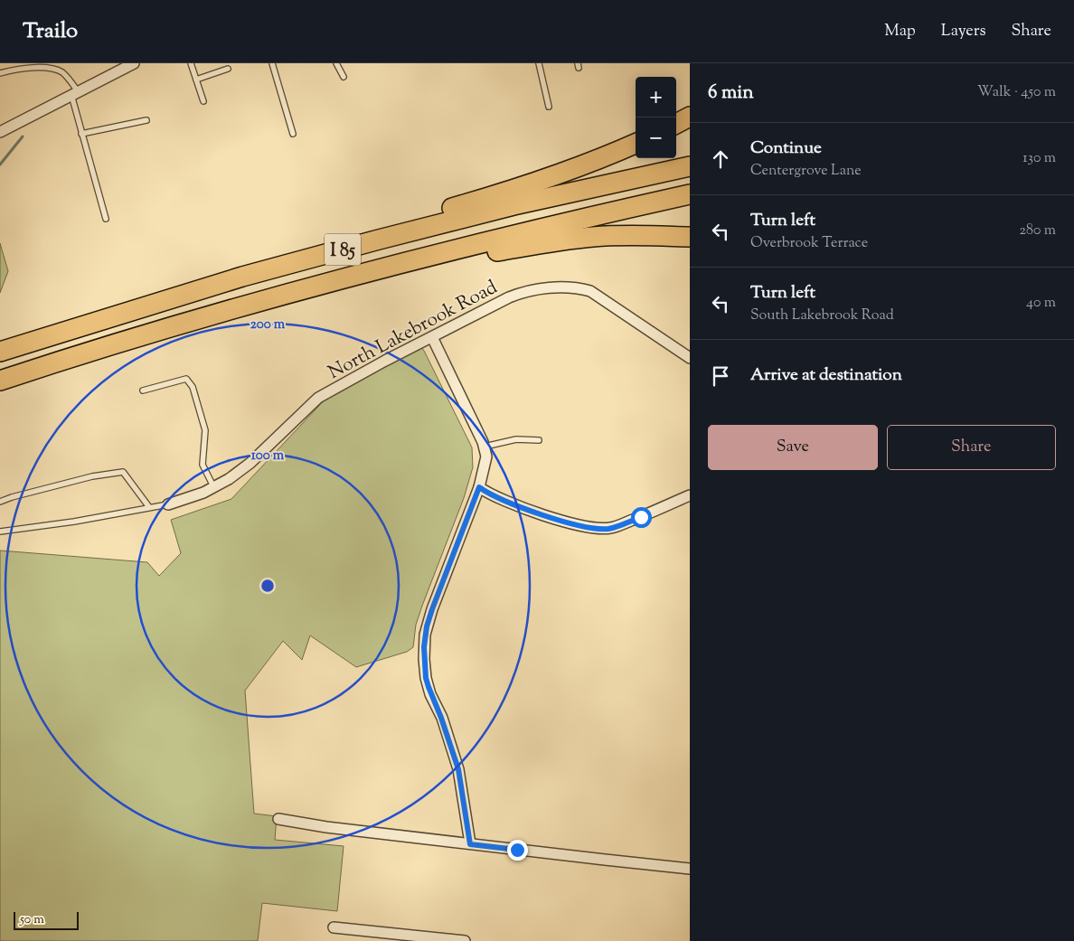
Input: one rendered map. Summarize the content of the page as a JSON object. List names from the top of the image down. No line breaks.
{"streets":{"highway":["I 85"],"street":["North Lakebrook Road"]},"scale_bar":"50 m","page":{"header":"Trailo","nav":["Map","Layers","Share"],"heading":["6 min","Walk · 450 m"],"map_buttons":["+","−"],"list":[["Continue","Centergrove Lane","130 m"],["Turn left","Overbrook Terrace","280 m"],["Turn left","South Lakebrook Road","40 m"],"Arrive at destination"],"buttons":["Save","Share"],"scale":"50 m"},"rings":["200 m","100 m"]}
